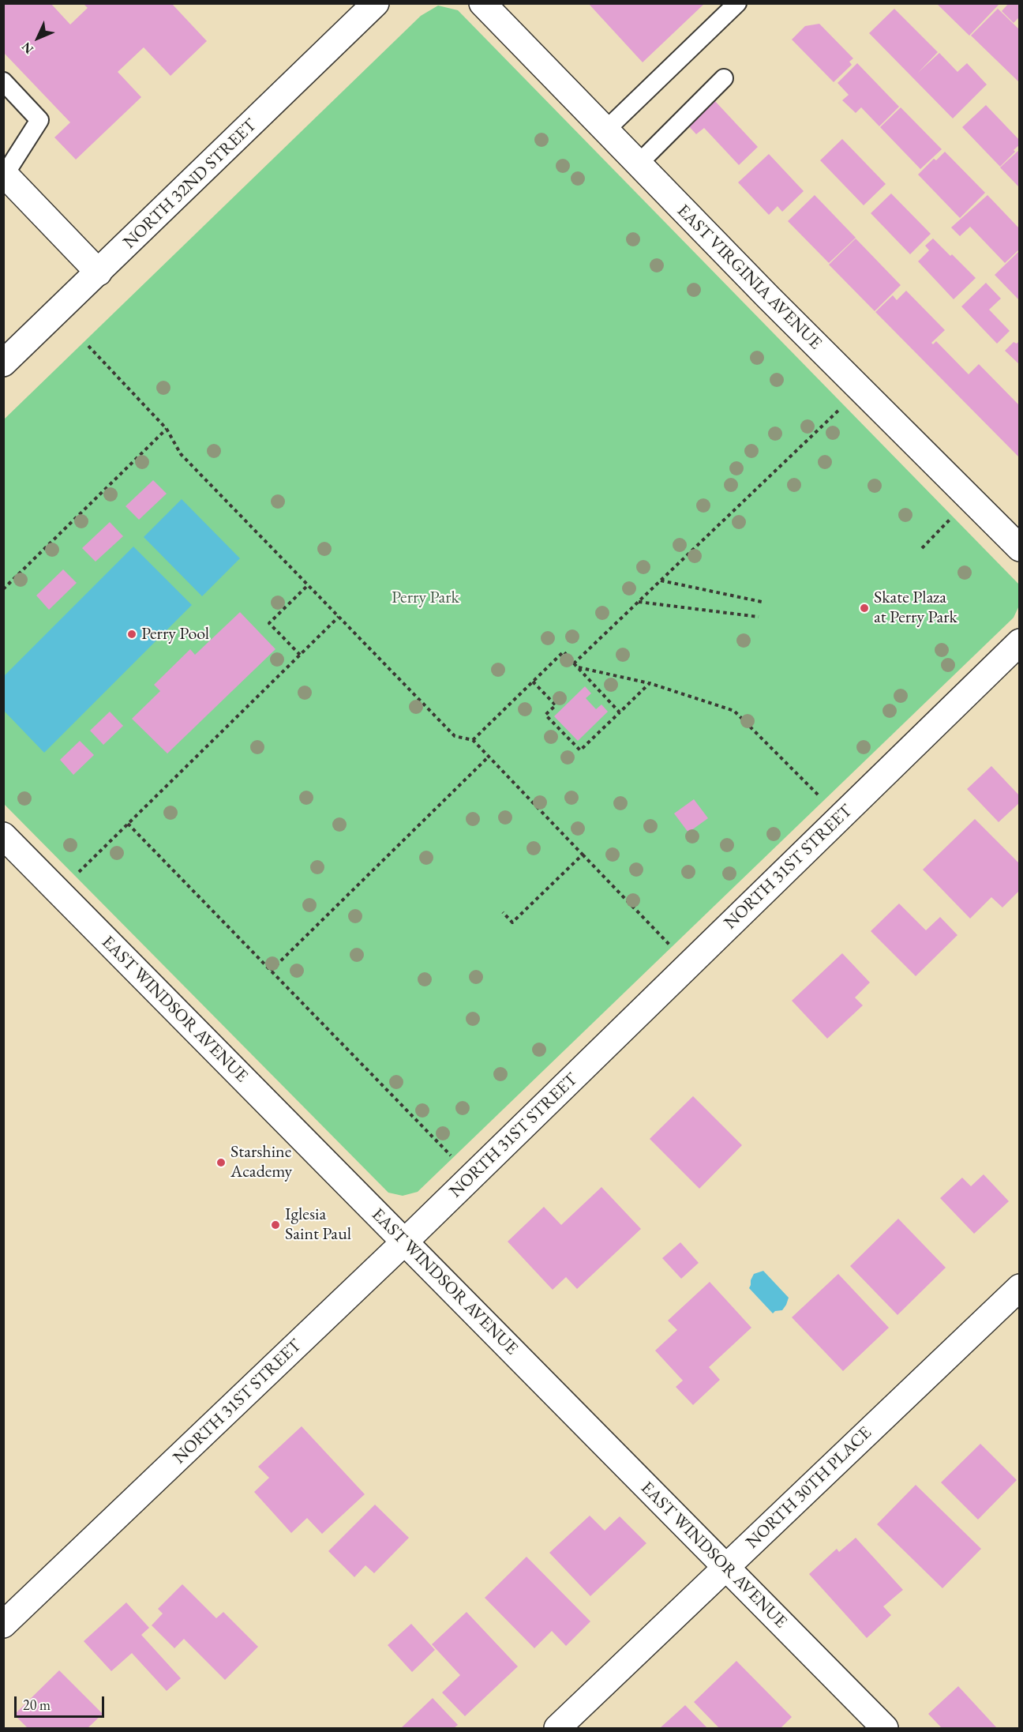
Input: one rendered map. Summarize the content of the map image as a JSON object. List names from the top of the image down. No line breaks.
{"streets":{"street":["NORTH 32ND STREET","EAST VIRGINIA AVENUE","NORTH 31ST STREET","EAST WINDSOR AVENUE","NORTH 30TH PLACE"]},"crossings":[["NORTH 31ST STREET","EAST WINDSOR AVENUE"],["EAST WINDSOR AVENUE","NORTH 30TH PLACE"]],"parks":["Perry Park"],"places":["Skate Plaza at Perry Park","Perry Pool","Starshine Academy","Iglesia Saint Paul"],"scale_bar":"20 m","north":"bottom left"}
